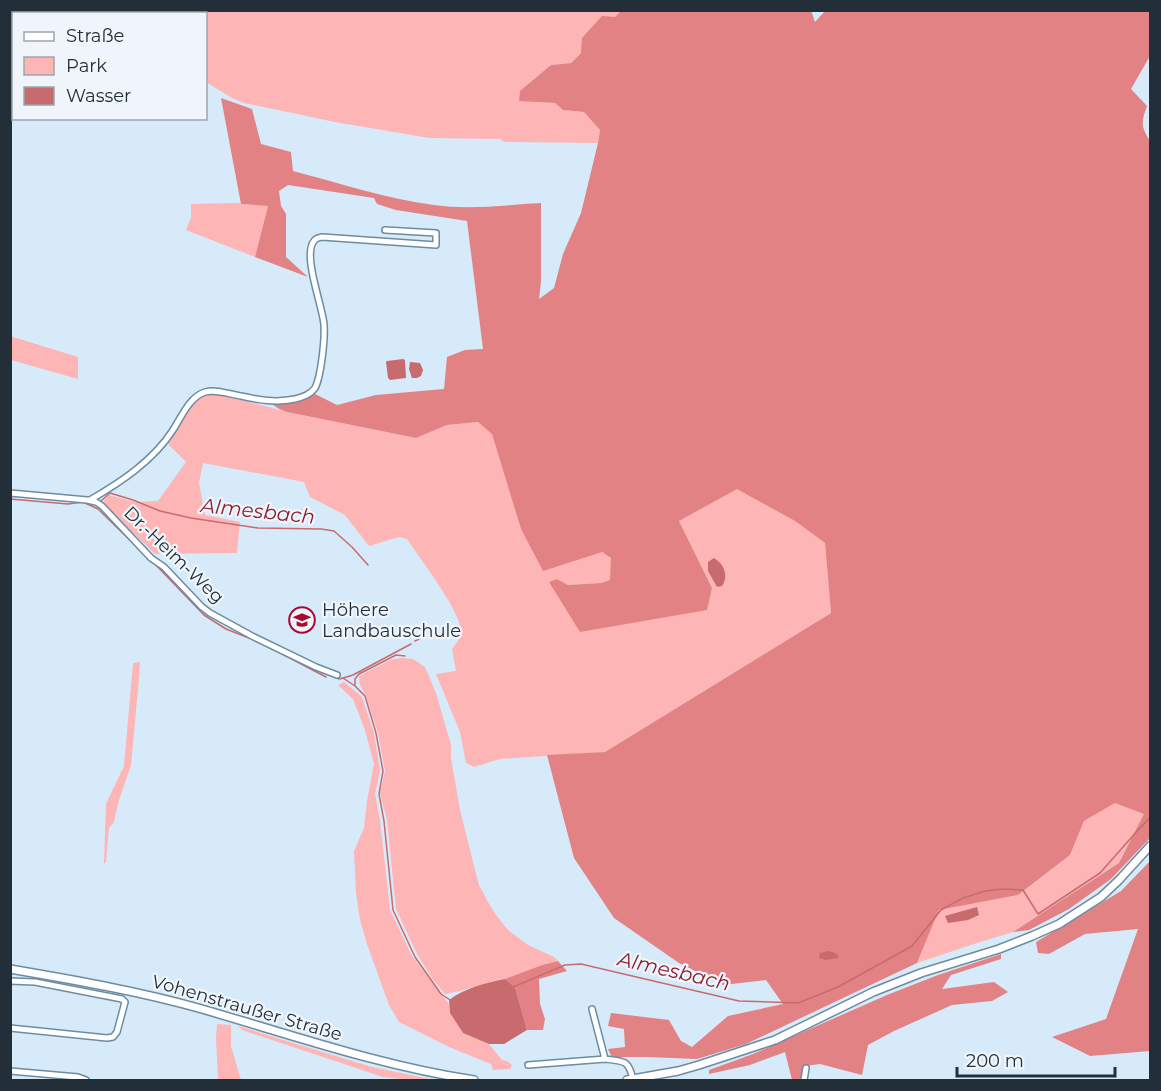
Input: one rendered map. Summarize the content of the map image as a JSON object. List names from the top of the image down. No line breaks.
{"streets":{"main road":["Vohenstraußer Straße"],"street":["Dr.-Heim-Weg"]},"water":["Almesbach"],"places":{"school or university":["Höhere Landbauschule"]},"legend":["Straße","Park","Wasser"],"scale_bar":"200 m"}
